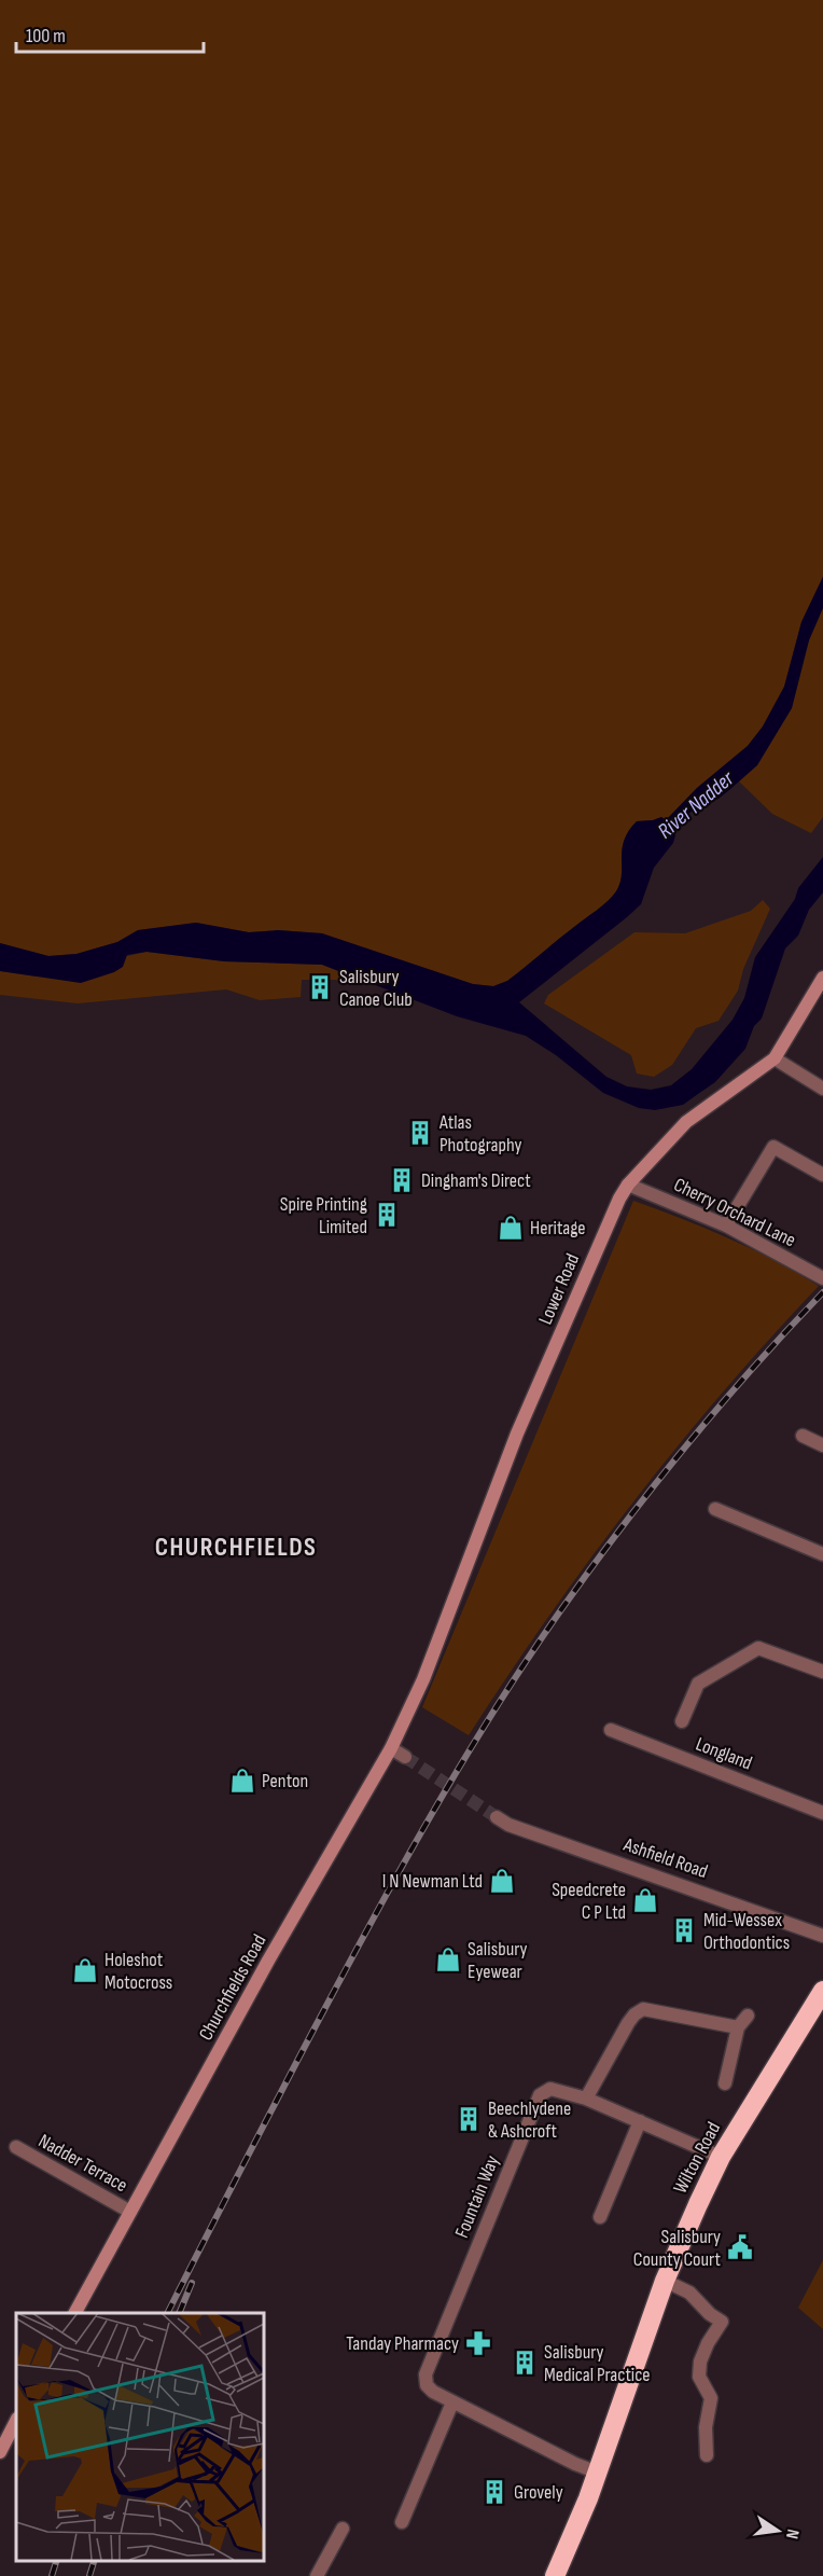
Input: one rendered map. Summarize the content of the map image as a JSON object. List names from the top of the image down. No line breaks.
{"streets":{"highway":["Wilton Road"],"street":["Cherry Orchard Lane","Lower Road","Longland","Ashfield Road","Churchfields Road","Nadder Terrace","Fountain Way"]},"crossings":[["Cherry Orchard Lane","Lower Road"],["Lower Road","Churchfields Road"],["Churchfields Road","Nadder Terrace"],["Wilton Road","Fountain Way"]],"districts":["CHURCHFIELDS"],"water":["River Nadder"],"places":{"building":["Salisbury Canoe Club","Atlas Photography","Dingham's Direct","Spire Printing Limited","Mid-Wessex Orthodontics","Beechlydene & Ashcroft","Salisbury Medical Practice","Grovely"],"shop":["Heritage","Penton","I N Newman Ltd","Speedcrete C P Ltd","Salisbury Eyewear","Holeshot Motocross"],"public building":["Salisbury County Court"],"pharmacy":["Tanday Pharmacy"]},"scale_bar":"100 m","north":"right"}
